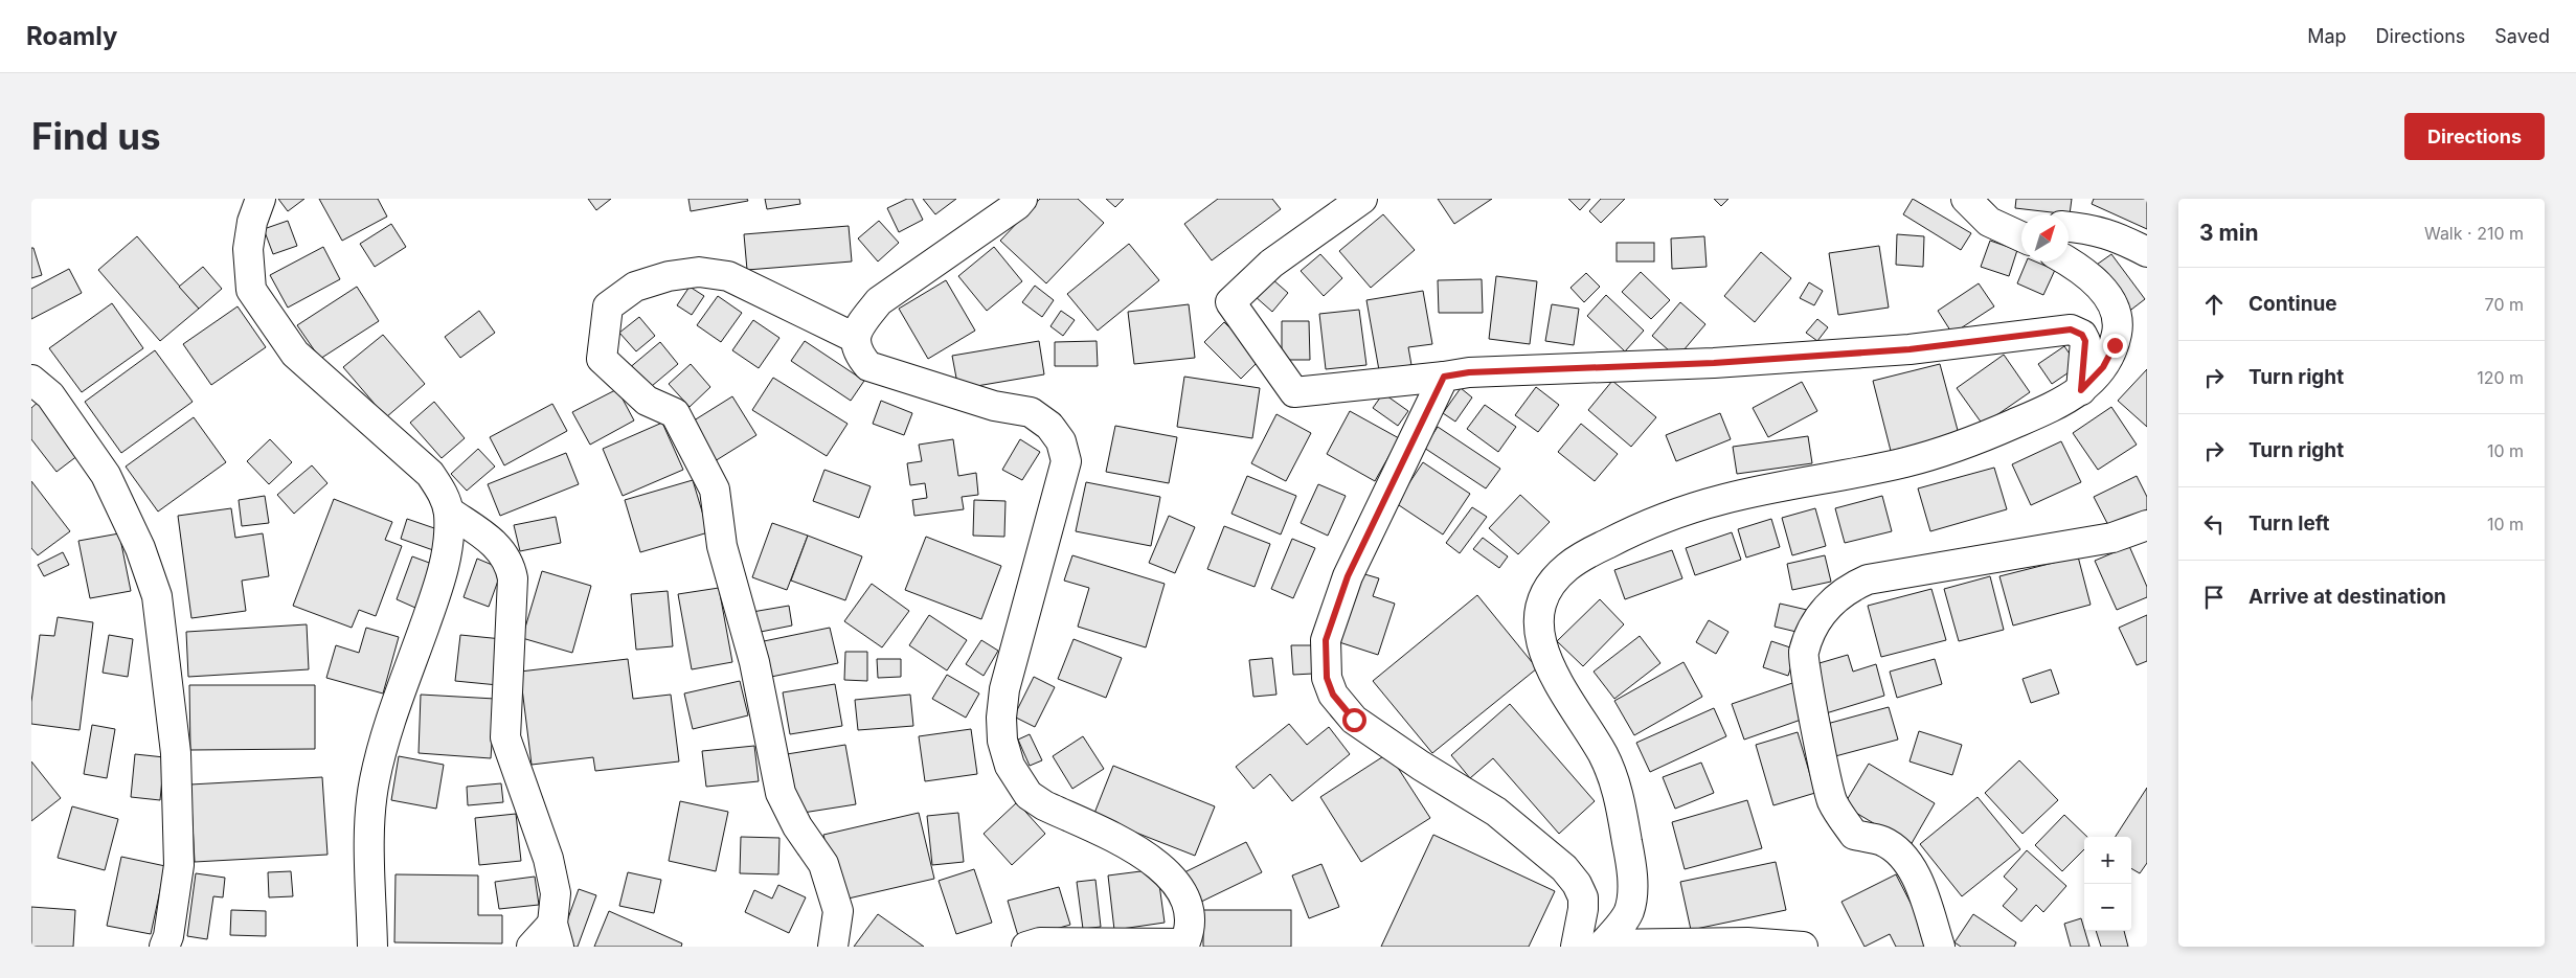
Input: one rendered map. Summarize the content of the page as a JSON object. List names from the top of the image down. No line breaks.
{"north":"top right","page":{"header":"Roamly","nav":["Map","Directions","Saved"],"buttons":"Directions","title":"Find us","heading":["3 min","Walk · 210 m"],"list":[["Continue","70 m"],["Turn right","120 m"],["Turn right","10 m"],["Turn left","10 m"],"Arrive at destination"],"map_buttons":["+","−"]}}
